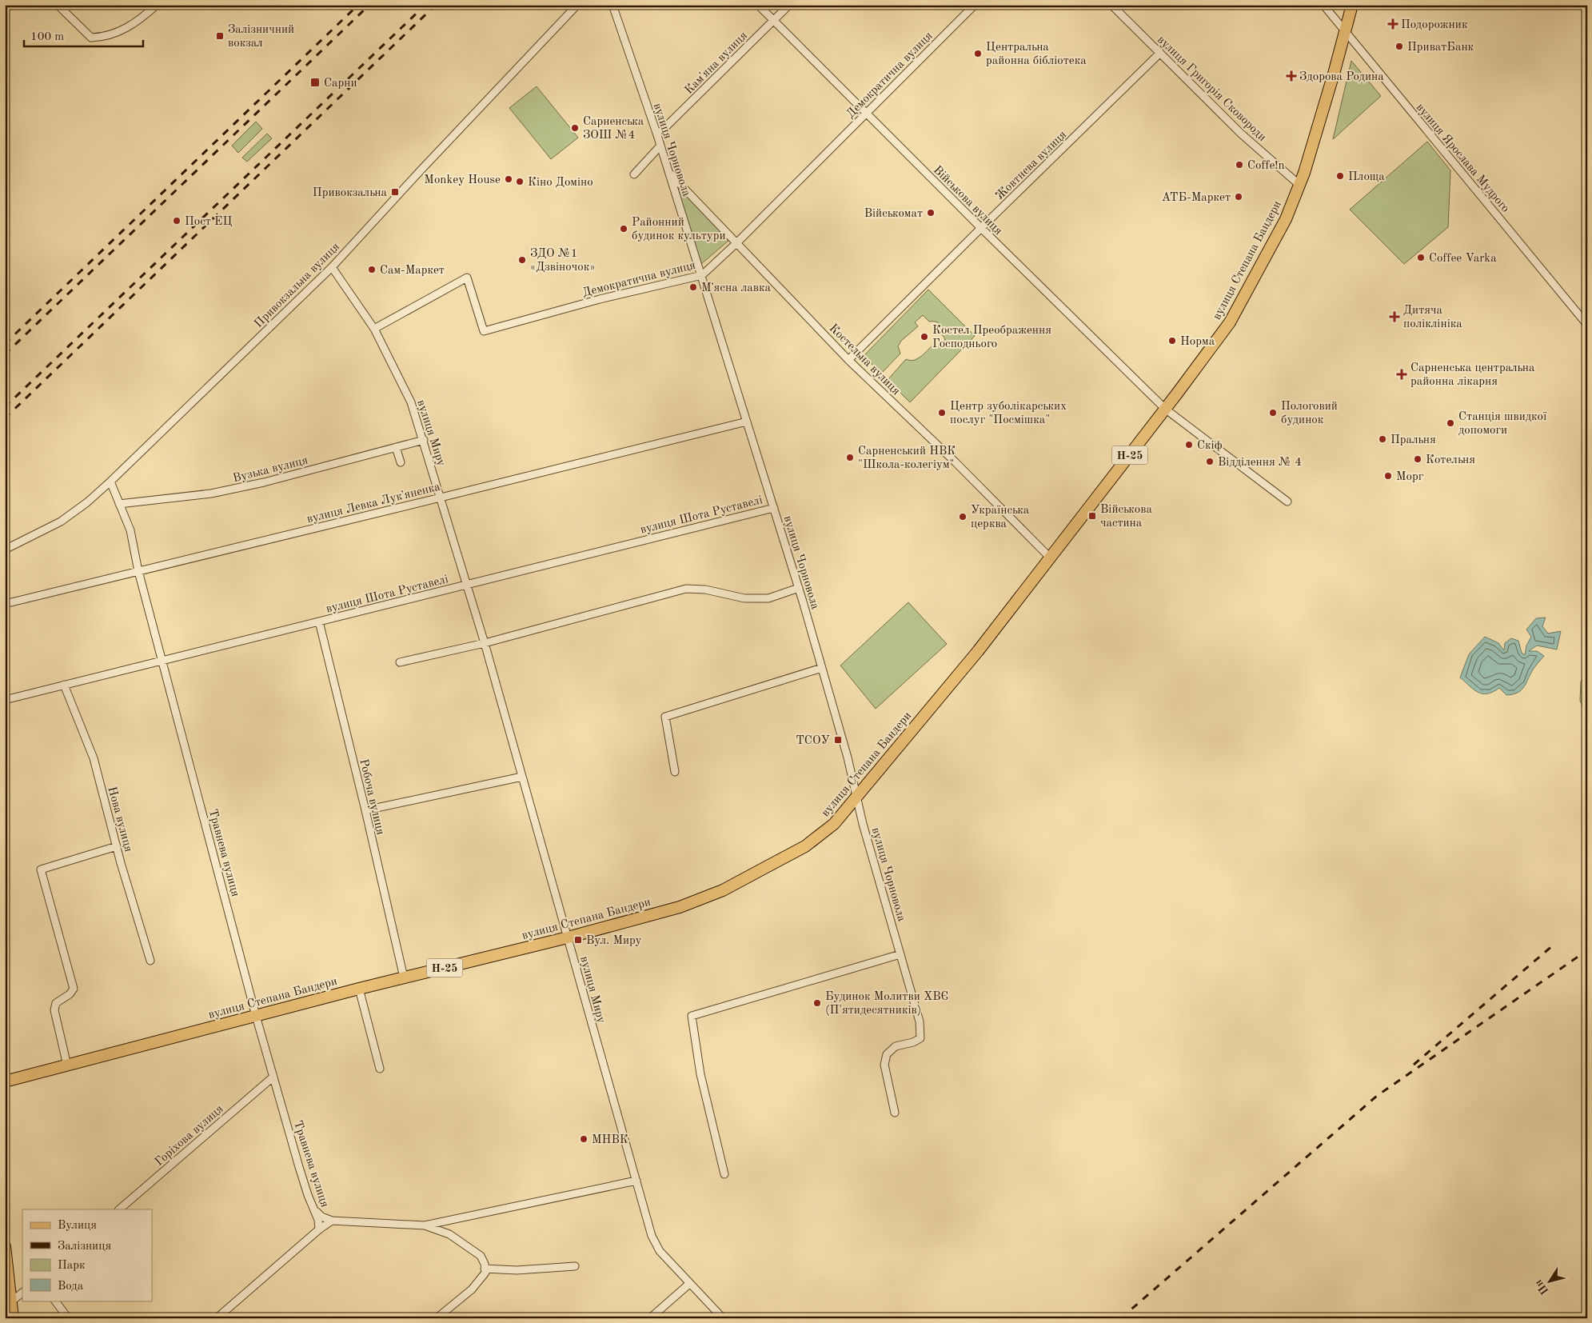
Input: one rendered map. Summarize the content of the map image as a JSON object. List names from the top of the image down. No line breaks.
{"streets":{"main road":["вулиця Степана Бандери","Н-25"],"street":["Камʼяна вулиця","Демократична вулиця","вулиця Григорія Сковороди","вулиця Чорновола","вулиця Ярослава Мудрого","Жовтнева вулиця","Військова вулиця","Привокзальна вулиця","Костельна вулиця","вулиця Миру","Вузька вулиця","вулиця Левка Лукʼяненка","вулиця Шота Руставелі","Робоча вулиця","Нова вулиця","Травнева вулиця","Горіхова вулиця"]},"crossings":[["Камʼяна вулиця","вулиця Чорновола"],["Камʼяна вулиця","Військова вулиця"],["Демократична вулиця","вулиця Чорновола"],["Демократична вулиця","Військова вулиця"],["Демократична вулиця","Костельна вулиця"],["Демократична вулиця","вулиця Миру"],["вулиця Григорія Сковороди","Жовтнева вулиця"],["вулиця Григорія Сковороди","вулиця Степана Бандери"],["вулиця Чорновола","вулиця Степана Бандери"],["вулиця Чорновола","Костельна вулиця"],["вулиця Чорновола","вулиця Левка Лукʼяненка"],["вулиця Чорновола","вулиця Шота Руставелі"],["вулиця Ярослава Мудрого","вулиця Степана Бандери"],["Жовтнева вулиця","Військова вулиця"],["Жовтнева вулиця","Костельна вулиця"],["Військова вулиця","вулиця Степана Бандери"],["вулиця Степана Бандери","Костельна вулиця"],["вулиця Степана Бандери","вулиця Миру"],["вулиця Степана Бандери","Робоча вулиця"],["вулиця Степана Бандери","Травнева вулиця"],["Привокзальна вулиця","вулиця Миру"],["Привокзальна вулиця","Травнева вулиця"],["вулиця Миру","Вузька вулиця"],["вулиця Миру","вулиця Левка Лукʼяненка"],["вулиця Миру","вулиця Шота Руставелі"],["Вузька вулиця","Травнева вулиця"],["вулиця Левка Лукʼяненка","Травнева вулиця"],["вулиця Шота Руставелі","Робоча вулиця"],["вулиця Шота Руставелі","Нова вулиця"],["вулиця Шота Руставелі","Травнева вулиця"],["Травнева вулиця","Горіхова вулиця"]],"places":{"health":["Подорожник","Здорова Родина","Дитяча поліклініка","Сарненська центральна районна лікарня"],"transit":["Залізничний вокзал","Сарни","Привокзальна","Військова частина","ТСОУ","Вул. Миру"],"other":["ПриватБанк","Центральна районна бібліотека","Сарненська ЗОШ №4","Coffe!n","Площа","Monkey House","Кіно Доміно","АТБ-Маркет","Військомат","Пост ЕЦ","Районний будинок культури","Coffee Varka","ЗДО №1 «Дзвіночок»","Сам-Маркет","Мʼясна лавка","Костел Преображення Господнього","Норма","Центр зуболікарських послуг \"Посмішка\"","Пологовий будинок","Станція швидкої допомоги","Пральня","Скіф","Сарненський НВК \"Школа-колегіум\"","Котельня","Відділення № 4","Морг","Українська церква","Будинок Молитви ХВЄ (П'ятидесятників)","МНВК"]},"legend":["Вулиця","Залізниця","Парк","Вода"],"scale_bar":"100 m","north":"bottom left"}
